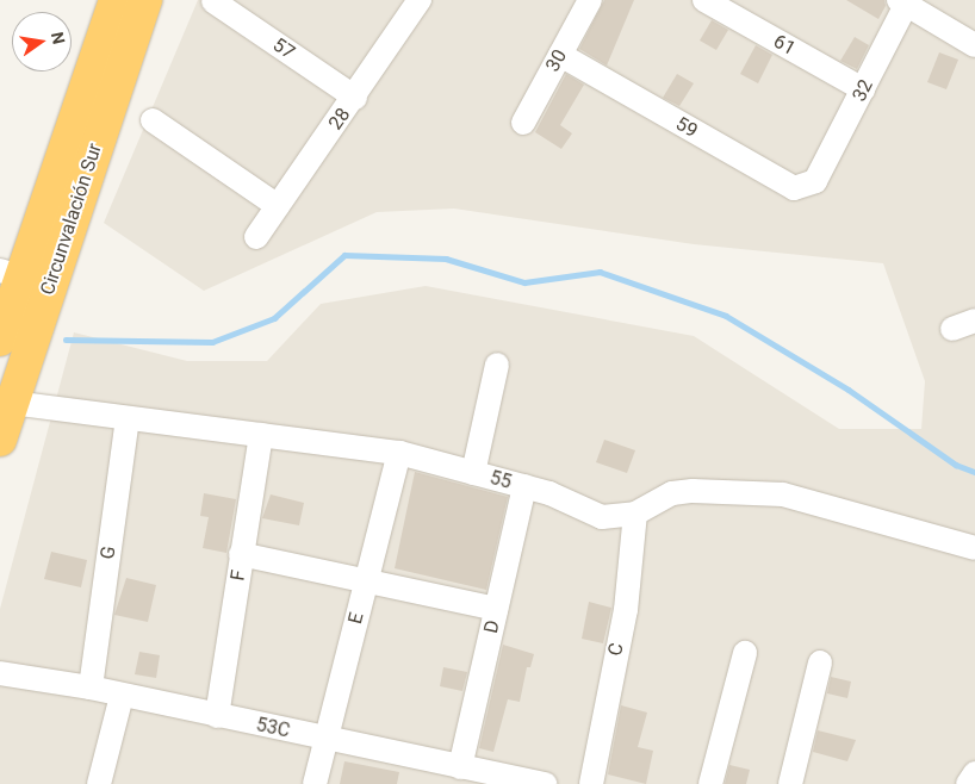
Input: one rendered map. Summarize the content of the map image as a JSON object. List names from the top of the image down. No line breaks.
{"streets":{"highway":["Circunvalación Sur"],"street":["61","57","30","32","28","59","55","G","F","E","D","C","53C"]},"crossings":[["61","32"],["57","28"],["30","59"],["32","59"],["Circunvalación Sur","55"],["55","G"],["55","F"],["55","E"],["55","D"],["55","C"],["G","53C"],["F","53C"],["E","53C"],["D","53C"]],"north":"right"}
